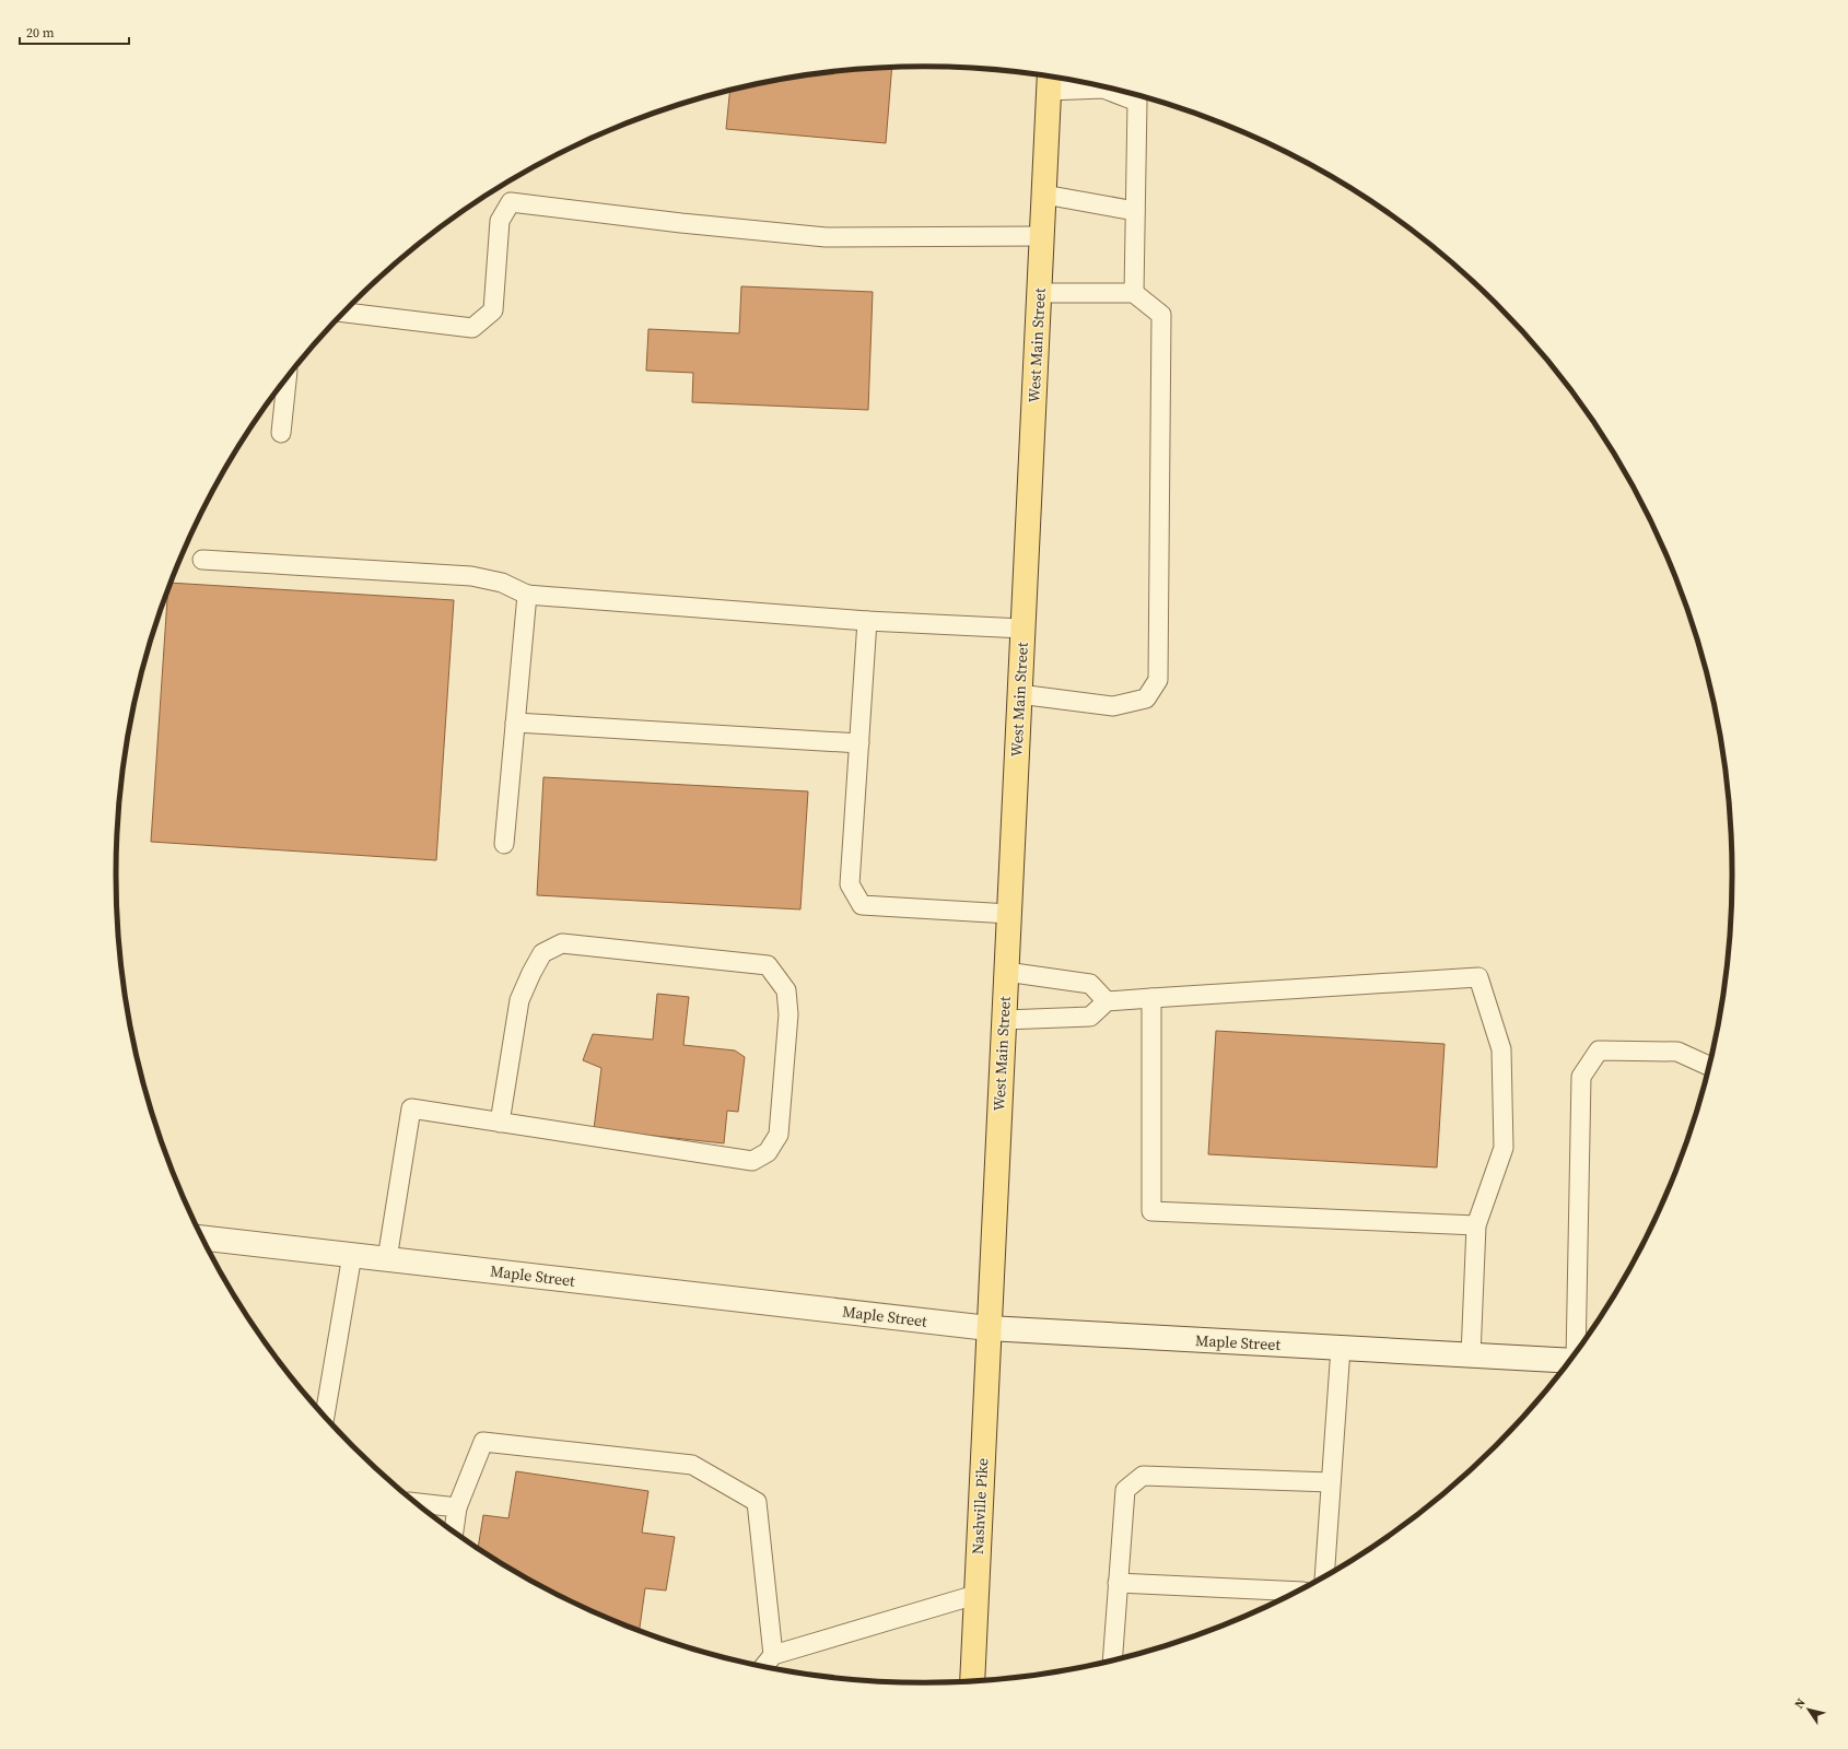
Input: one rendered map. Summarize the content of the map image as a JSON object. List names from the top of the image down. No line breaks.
{"streets":{"main road":["West Main Street","Nashville Pike"],"street":["Maple Street"]},"crossings":[["West Main Street","Maple Street"],["West Main Street","Nashville Pike"],["Maple Street","Nashville Pike"]],"scale_bar":"20 m","north":"top left"}
